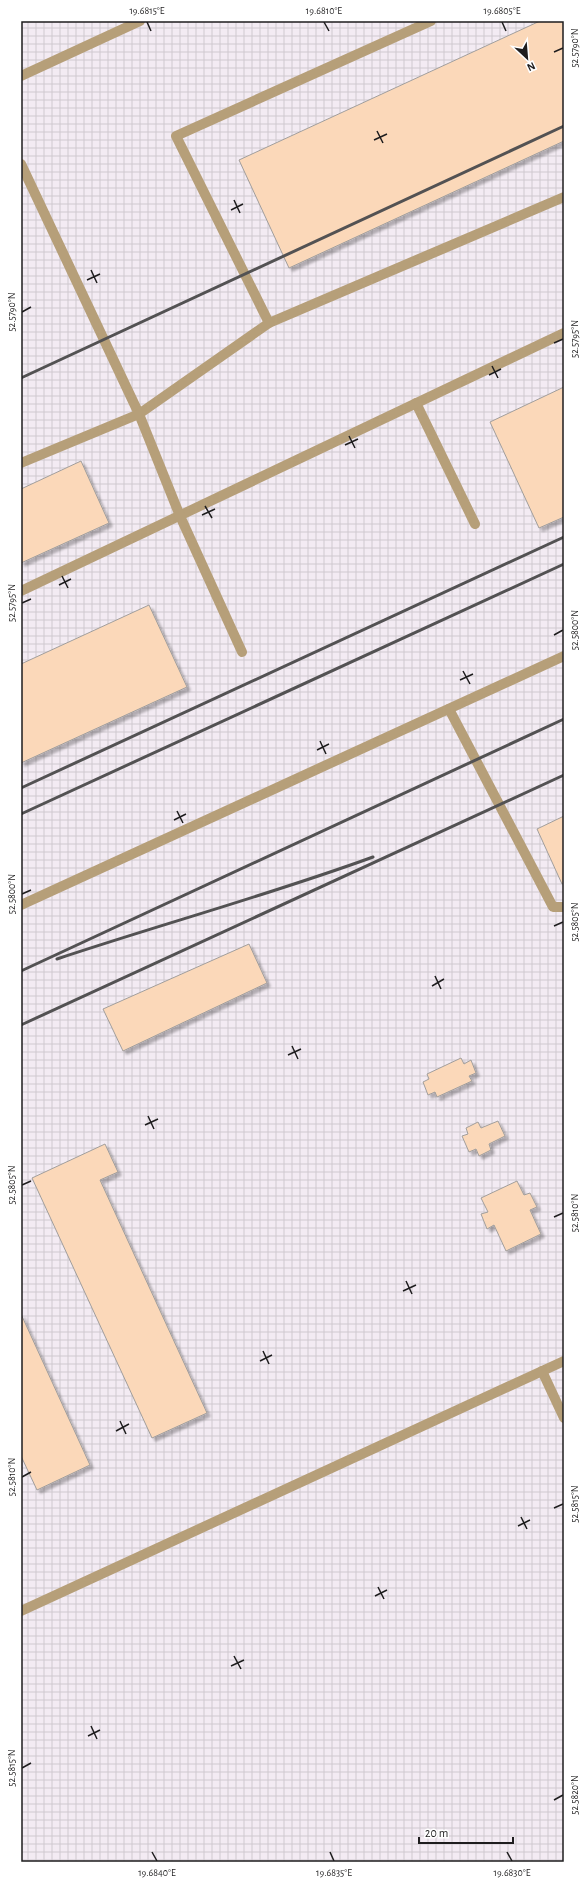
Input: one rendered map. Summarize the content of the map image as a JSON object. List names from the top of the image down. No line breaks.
{"scale_bar":"20 m","north":"bottom right","coordinates":["19.6815°E","19.6810°E","19.6805°E","52.5790°N","52.5795°N","52.5800°N","52.5805°N","52.5810°N","52.5815°N","52.5820°N","19.6840°E","19.6835°E","19.6830°E"]}
